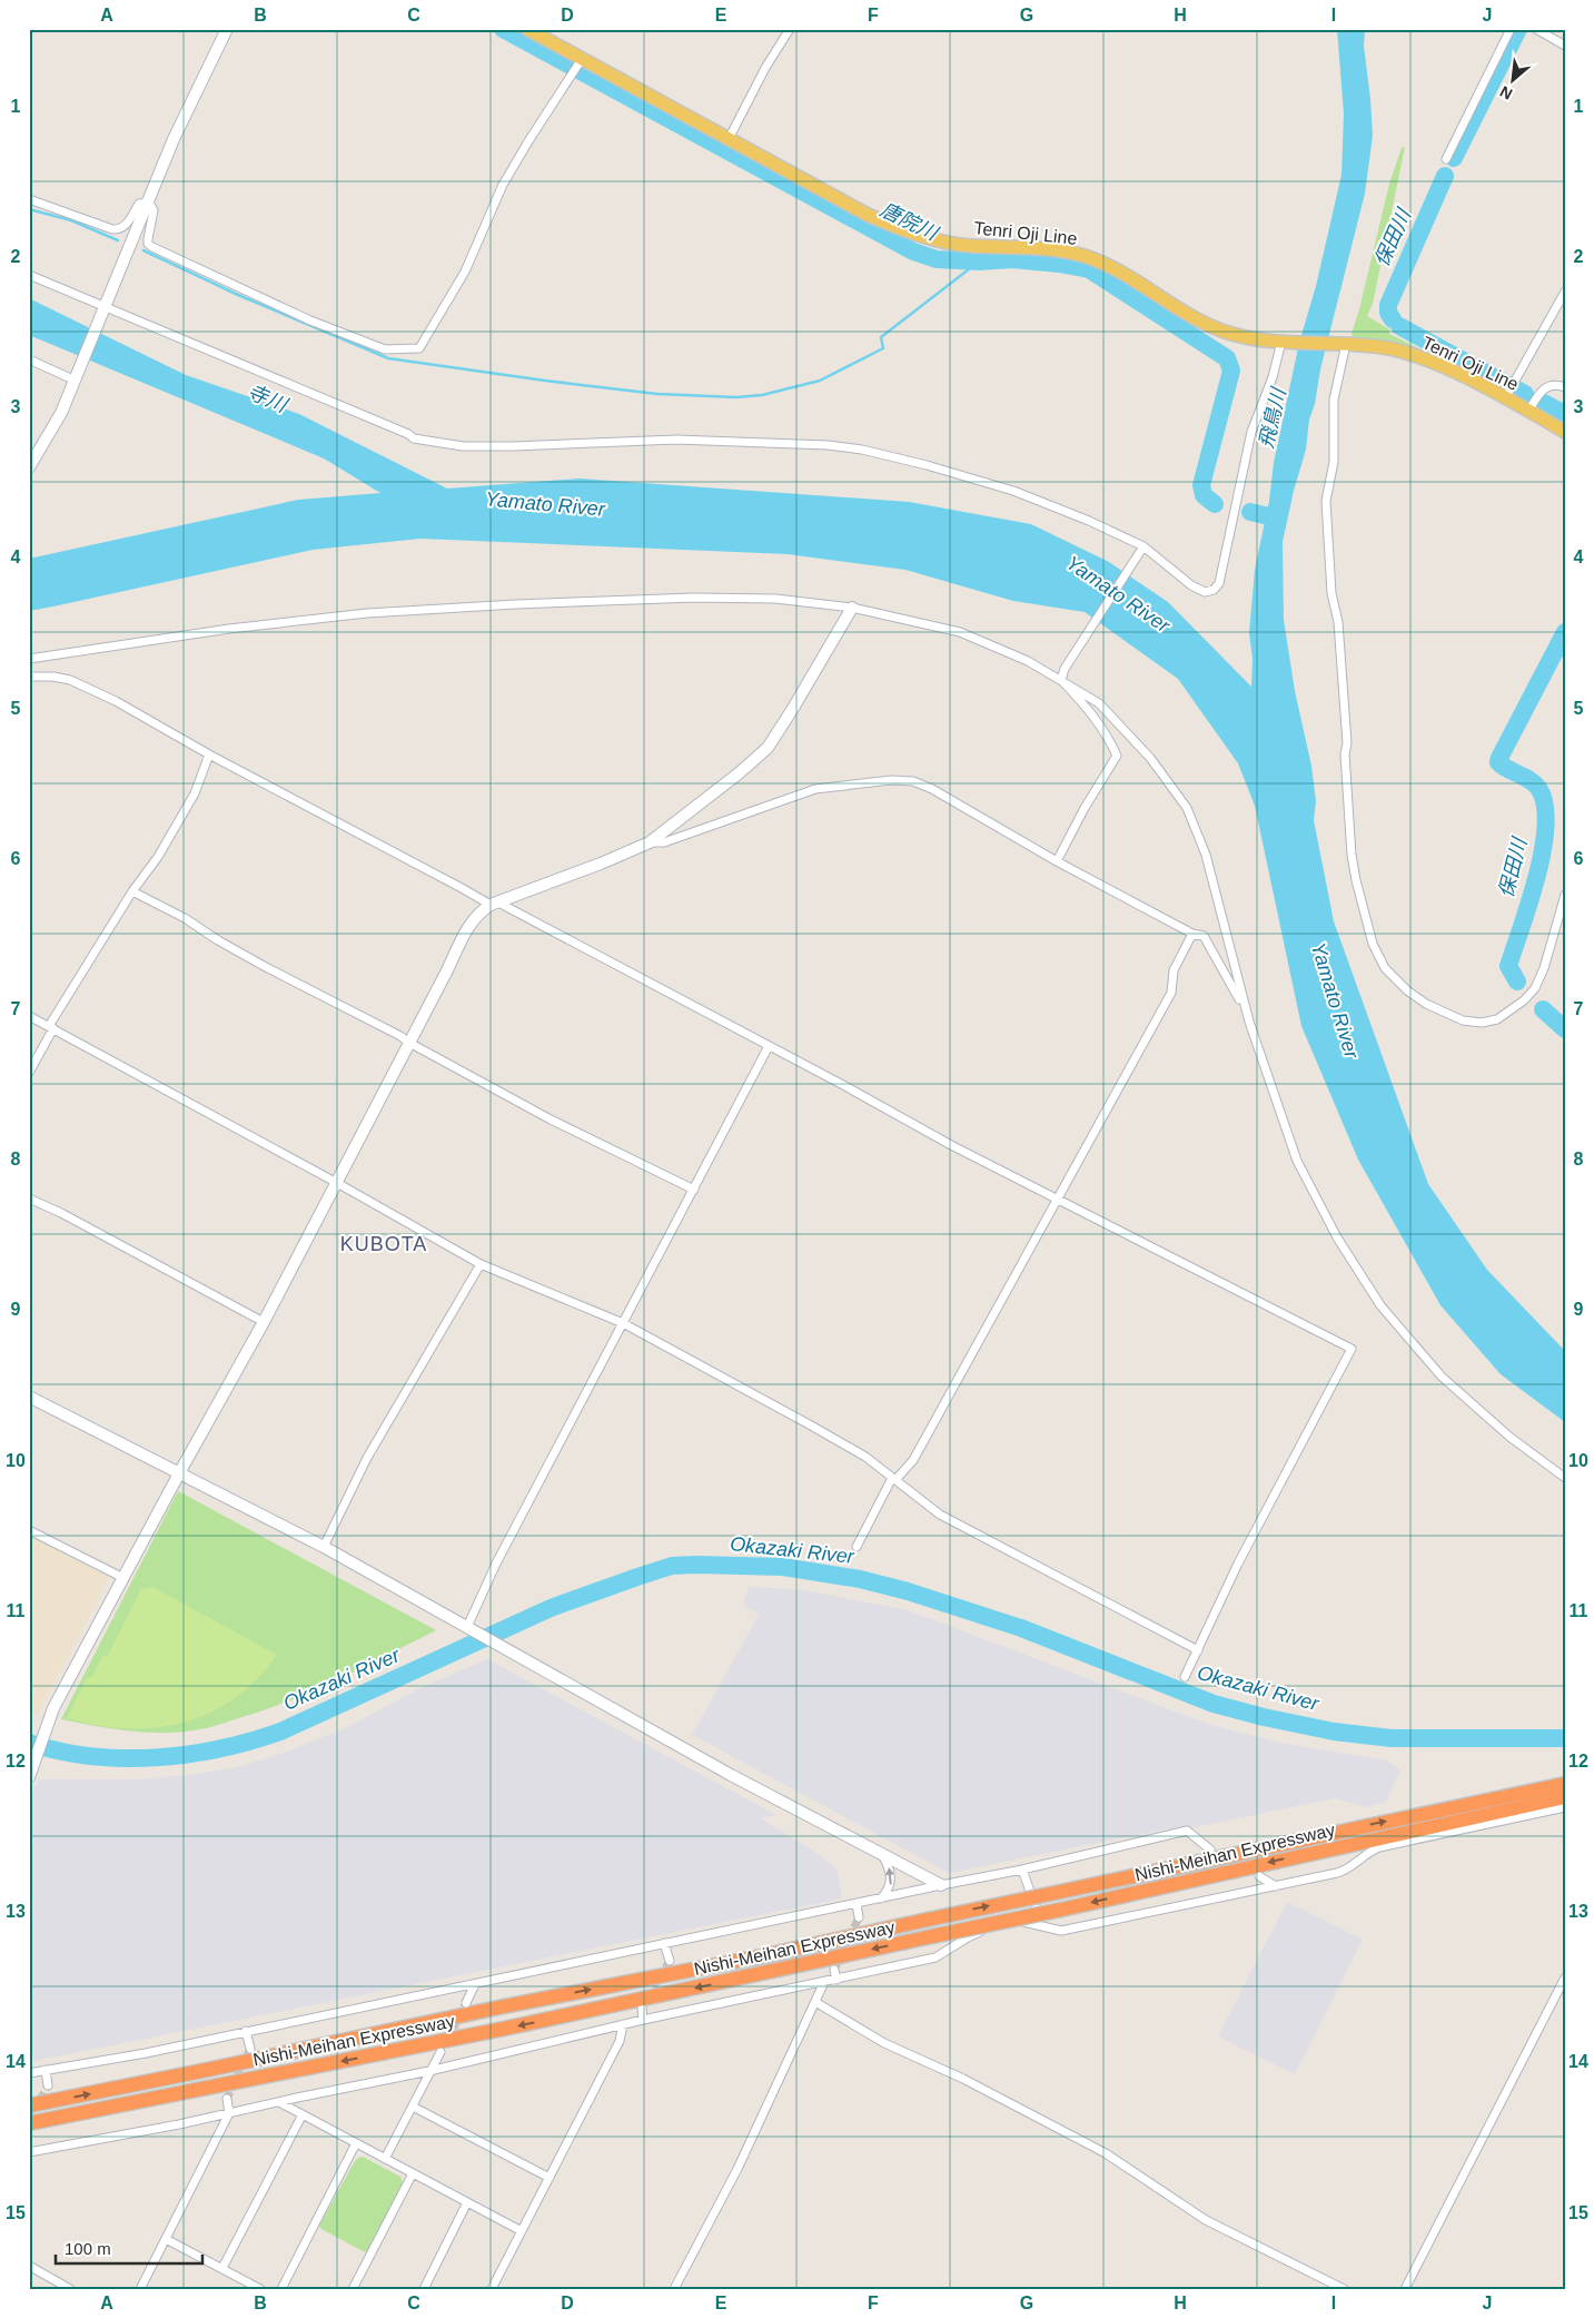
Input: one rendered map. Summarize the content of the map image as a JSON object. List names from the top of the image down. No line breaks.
{"streets":{"highway":["Nishi-Meihan Expressway"],"main road":["Tenri Oji Line"]},"districts":["KUBOTA"],"water":["唐院川","保田川","寺川","飛鳥川","Yamato River","Okazaki River"],"scale_bar":"100 m","north":"bottom left","grid":{"columns":["A","B","C","D","E","F","G","H","I","J"],"rows":["1","2","3","4","5","6","7","8","9","10","11","12","13","14","15"]}}
